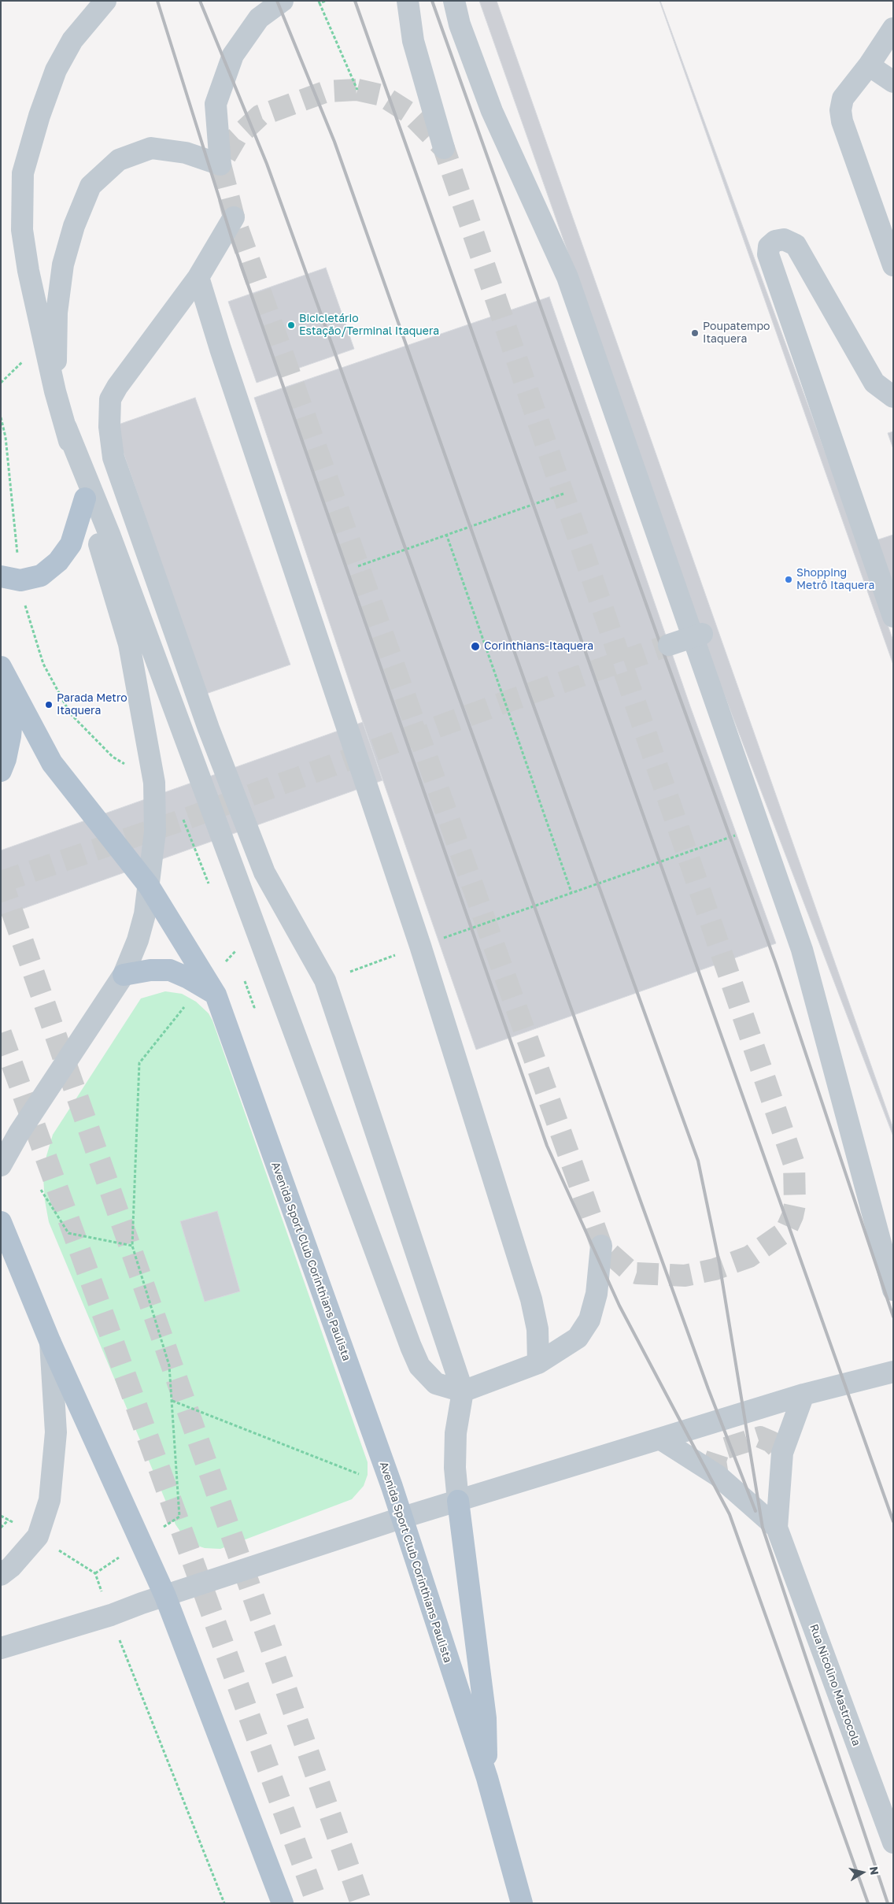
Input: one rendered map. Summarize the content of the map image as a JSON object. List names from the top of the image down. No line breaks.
{"streets":{"main road":["Avenida Sport Club Corinthians Paulista"],"street":["Rua Nicolino Mastrocola"]},"places":["Bicicletário Estação/Terminal Itaquera","Poupatempo Itaquera","Shopping Metrô Itaquera","Corinthians-Itaquera","Parada Metro Itaquera"],"north":"right"}
